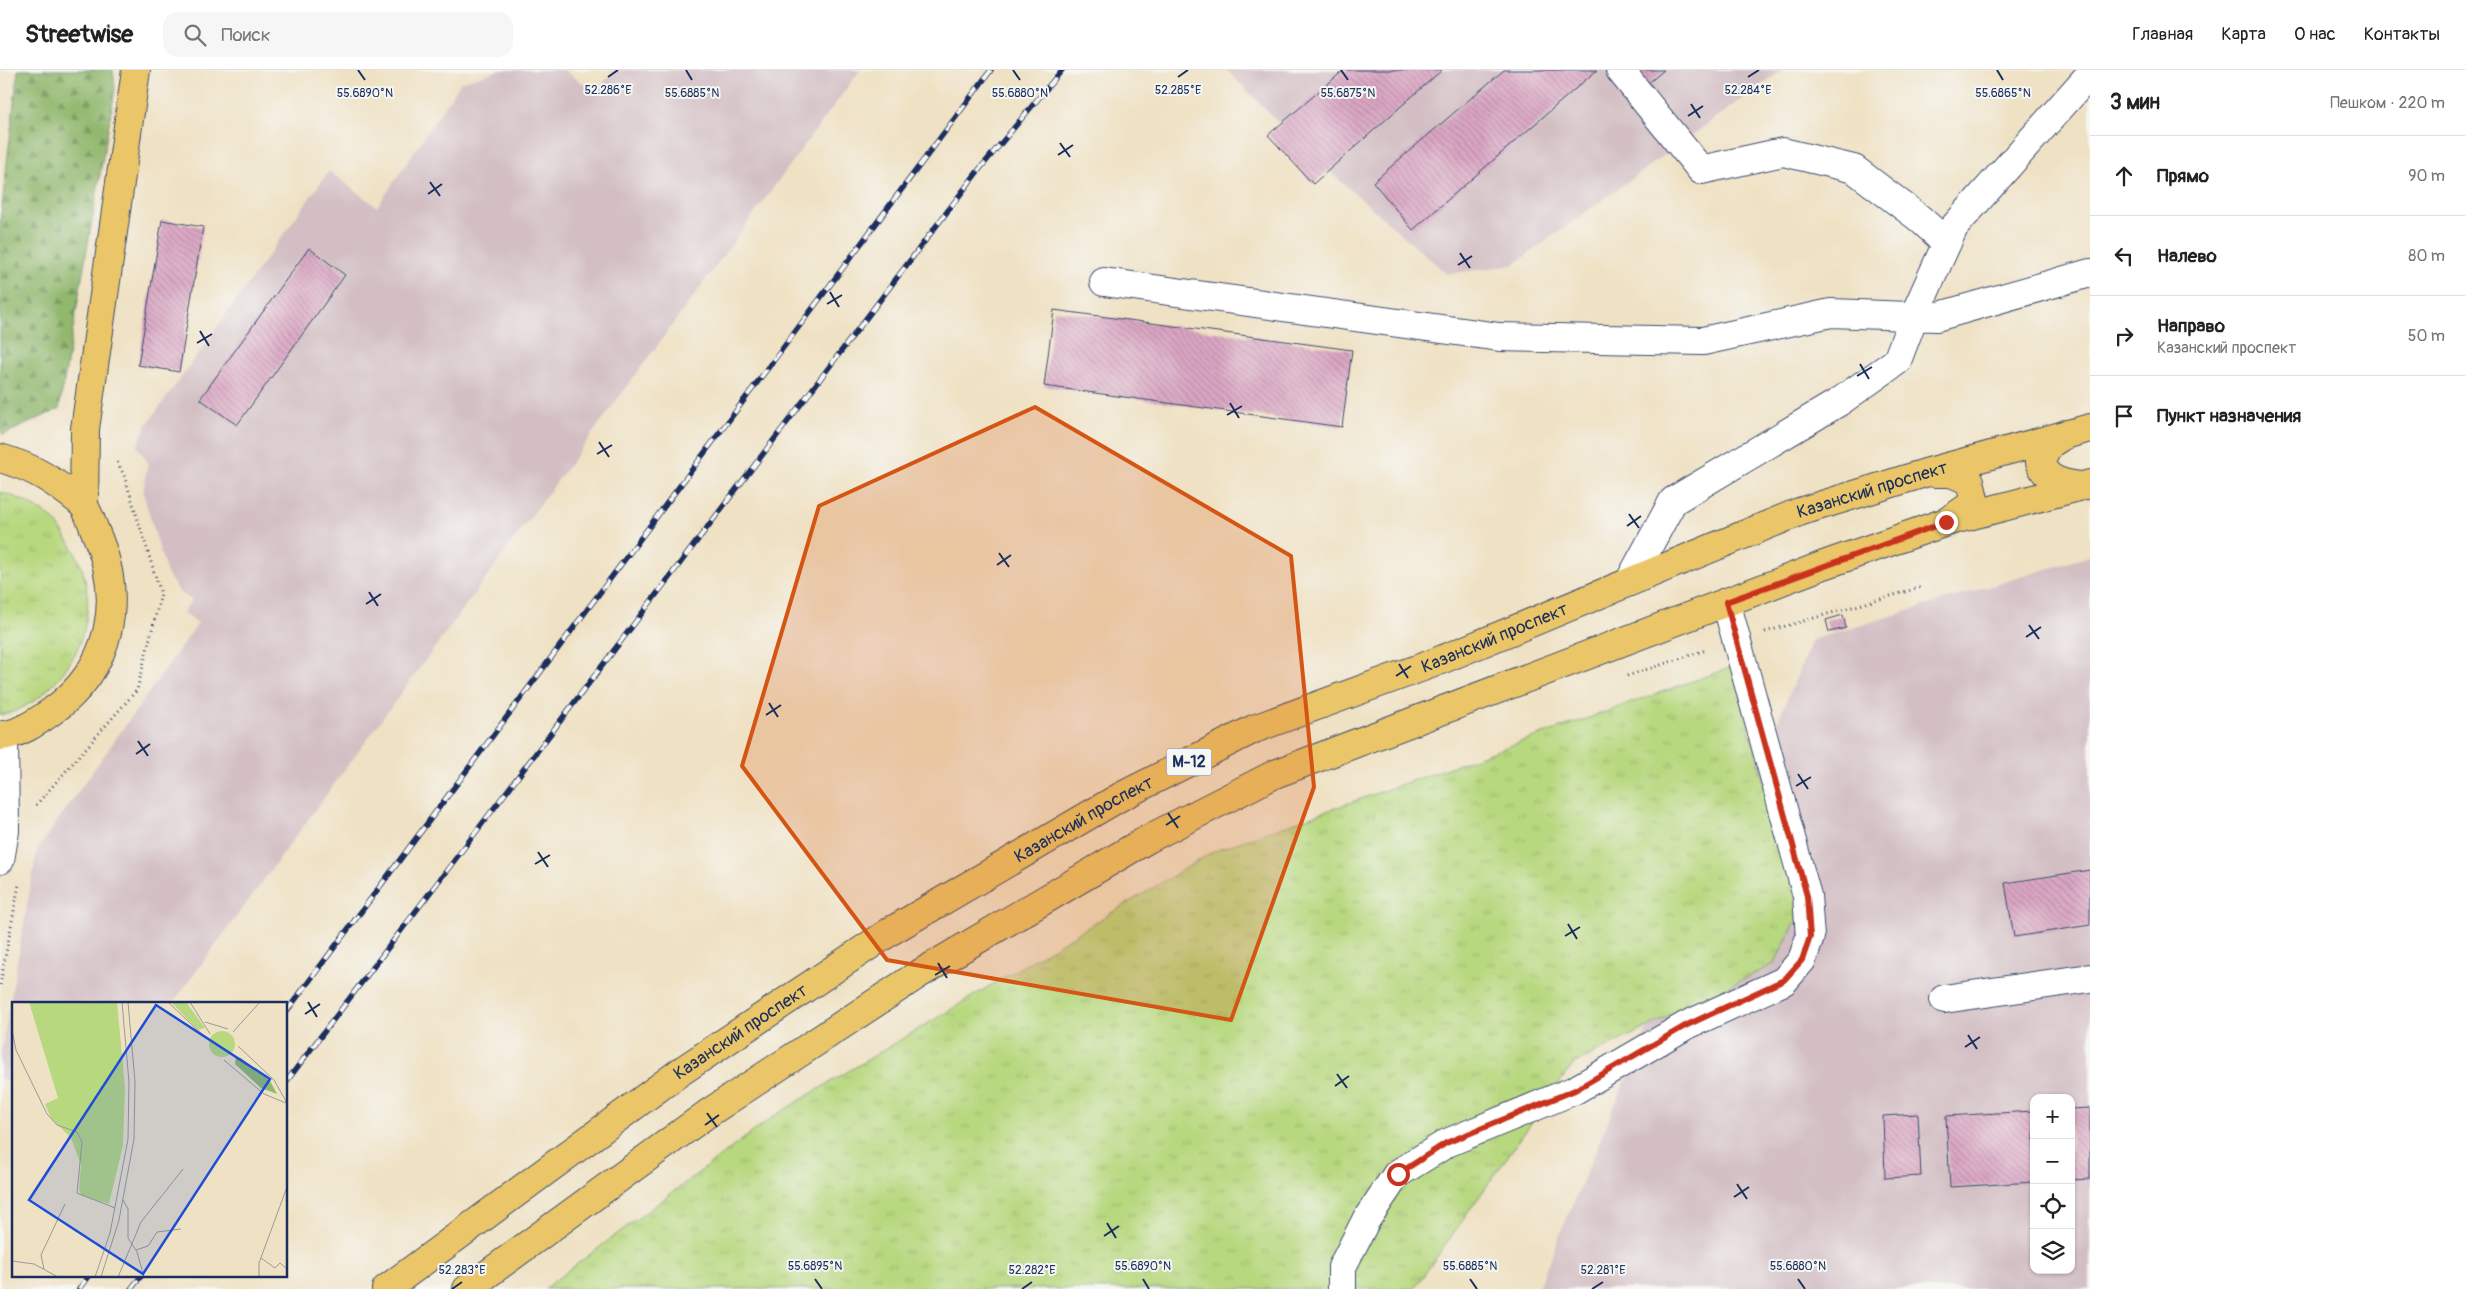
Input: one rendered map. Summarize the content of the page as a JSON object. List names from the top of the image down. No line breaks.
{"streets":{"main road":["Казанский проспект","М-12"]},"page":{"header":"Streetwise","search":"Поиск","nav":["Главная","Карта","О нас","Контакты"],"heading":["3 мин","Пешком · 220 m"],"list":[["Прямо","90 m"],["Налево","80 m"],["Направо","Казанский проспект","50 m"],"Пункт назначения"],"map_buttons":["+","−"]},"coordinates":["52.286°E","52.285°E","52.284°E","55.6890°N","55.6885°N","55.6880°N","55.6875°N","55.6865°N","55.6895°N","52.283°E","52.282°E","52.281°E"]}
